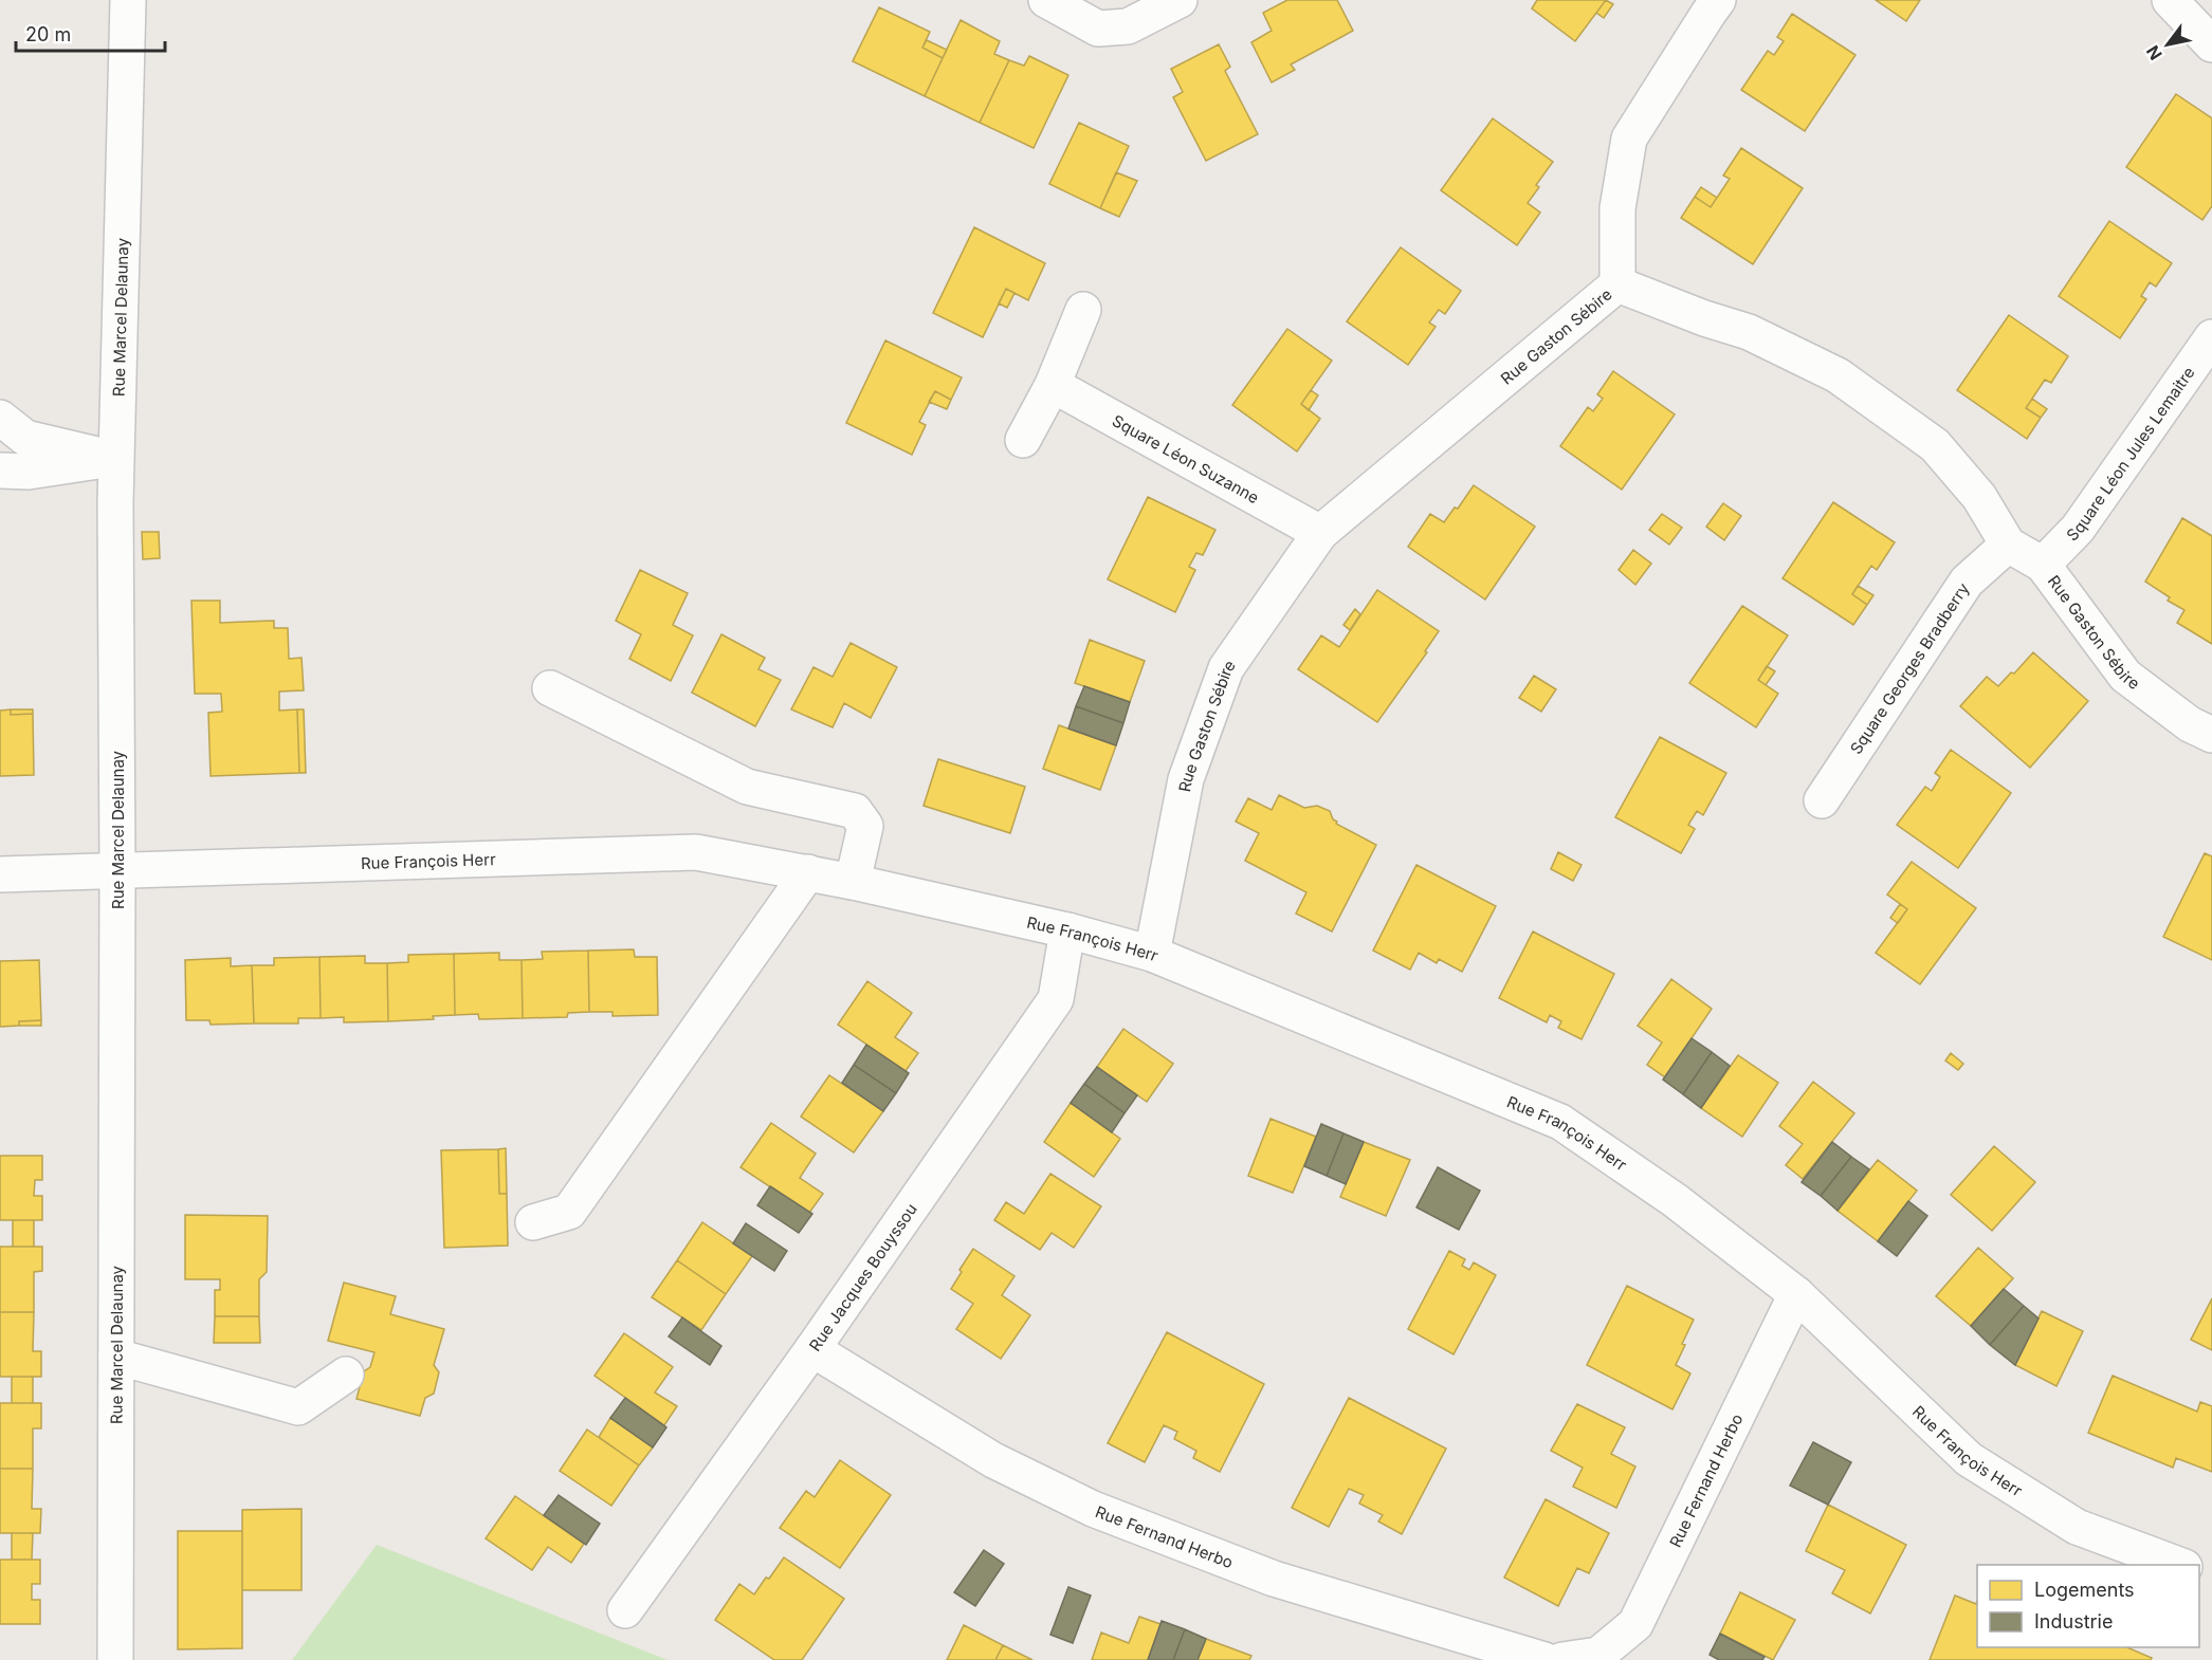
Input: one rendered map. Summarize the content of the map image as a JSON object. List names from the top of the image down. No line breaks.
{"streets":{"street":["Rue Marcel Delaunay","Rue Gaston Sébire","Square Léon Jules Lemaitre","Square Léon Suzanne","Square Georges Bradberry","Rue François Herr","Rue Jacques Bouyssou","Rue Fernand Herbo"]},"crossings":[["Rue Marcel Delaunay","Rue François Herr"],["Rue Gaston Sébire","Square Léon Jules Lemaitre"],["Rue Gaston Sébire","Square Léon Suzanne"],["Rue Gaston Sébire","Square Georges Bradberry"],["Rue Gaston Sébire","Rue François Herr"],["Rue François Herr","Rue Jacques Bouyssou"],["Rue François Herr","Rue Fernand Herbo"],["Rue Jacques Bouyssou","Rue Fernand Herbo"]],"legend":["Logements","Industrie"],"scale_bar":"20 m","north":"bottom left"}
